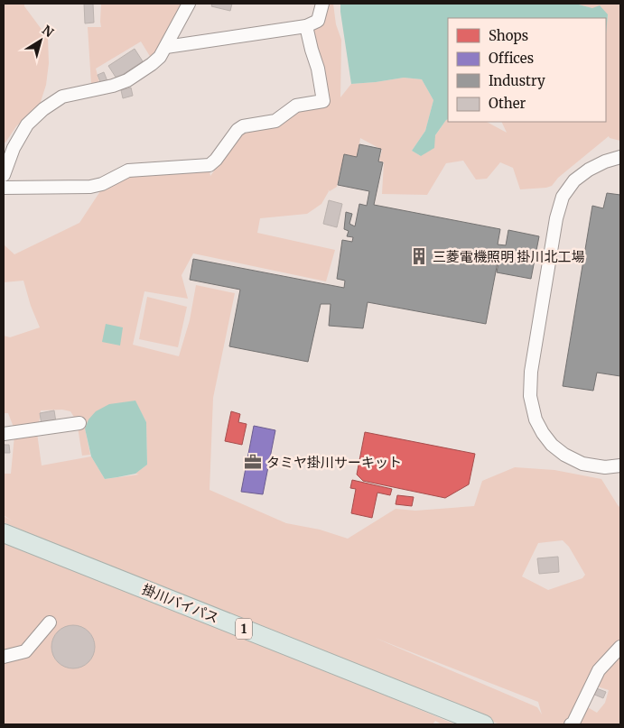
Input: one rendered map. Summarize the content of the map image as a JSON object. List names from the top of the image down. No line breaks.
{"streets":{"highway":["掛川バイパス","1"]},"places":{"building":["三菱電機照明 掛川北工場"],"office":["タミヤ掛川サーキット"]},"legend":["Shops","Offices","Industry","Other"],"north":"top right"}
